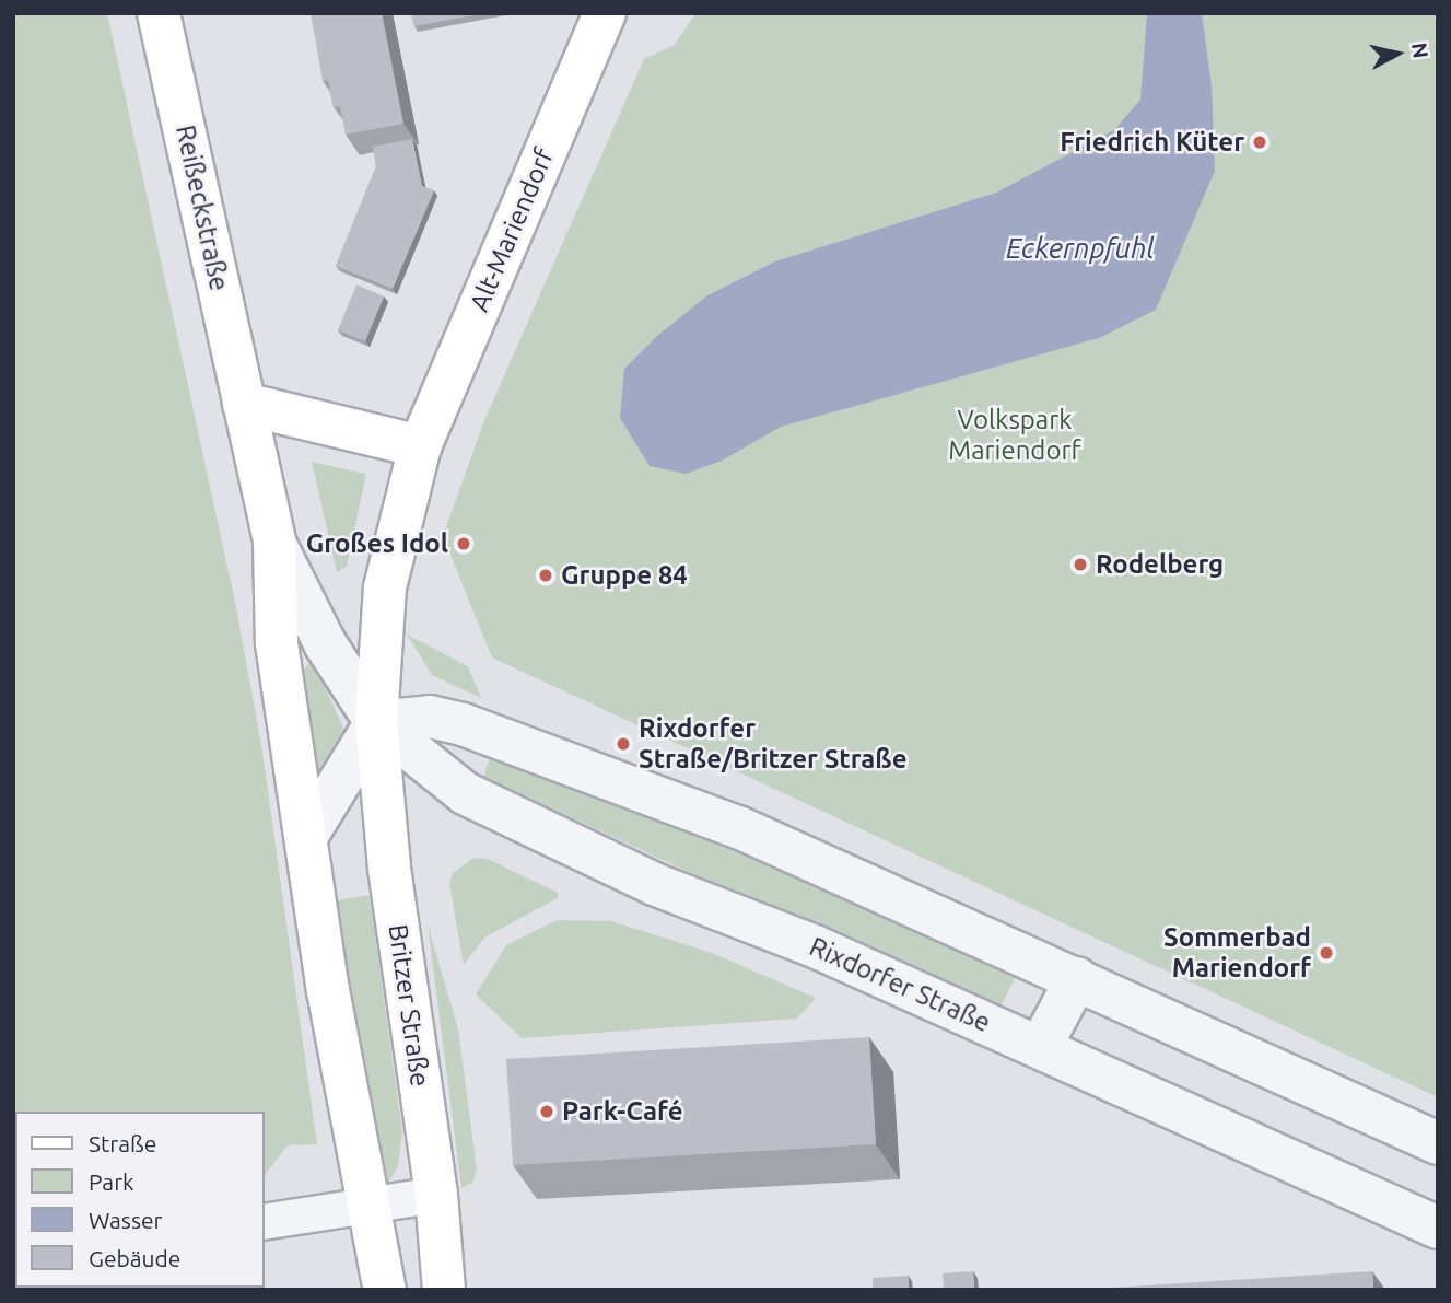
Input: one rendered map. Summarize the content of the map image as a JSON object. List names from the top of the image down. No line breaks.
{"streets":{"main road":["Reißeckstraße","Alt-Mariendorf","Britzer Straße"],"street":["Rixdorfer Straße"]},"crossings":[["Alt-Mariendorf","Britzer Straße"],["Rixdorfer Straße","Britzer Straße"]],"water":["Eckernpfuhl"],"parks":["Volkspark Mariendorf"],"places":["Friedrich Küter","Großes Idol","Rodelberg","Gruppe 84","Rixdorfer Straße/Britzer Straße","Sommerbad Mariendorf","Park-Café"],"legend":["Straße","Park","Wasser","Gebäude"],"north":"right"}
